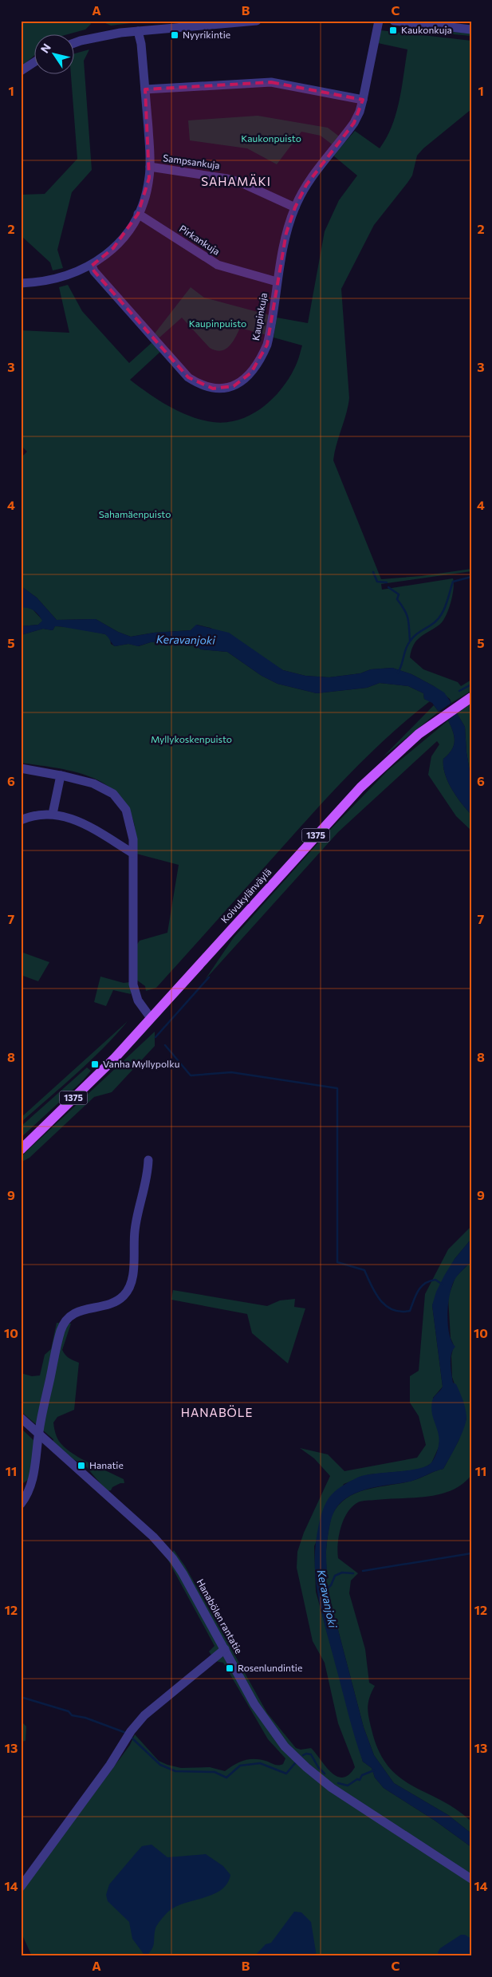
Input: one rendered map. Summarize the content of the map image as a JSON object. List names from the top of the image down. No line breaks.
{"streets":{"main road":["1375","Koivukylänväylä"],"street":["Sampsankuja","Pirkankuja","Kaupinkuja","Hanabölen rantatie"]},"crossings":[["Sampsankuja","Kaupinkuja"],["Pirkankuja","Kaupinkuja"]],"districts":["SAHAMÄKI","HANABÖLE"],"water":["Keravanjoki"],"parks":["Kaukonpuisto","Kaupinpuisto","Sahamäenpuisto","Myllykoskenpuisto"],"places":{"transit":["Kaukonkuja","Nyyrikintie","Vanha Myllypolku","Hanatie","Rosenlundintie"]},"north":"top left","grid":{"columns":["A","B","C"],"rows":["1","2","3","4","5","6","7","8","9","10","11","12","13","14"]}}
